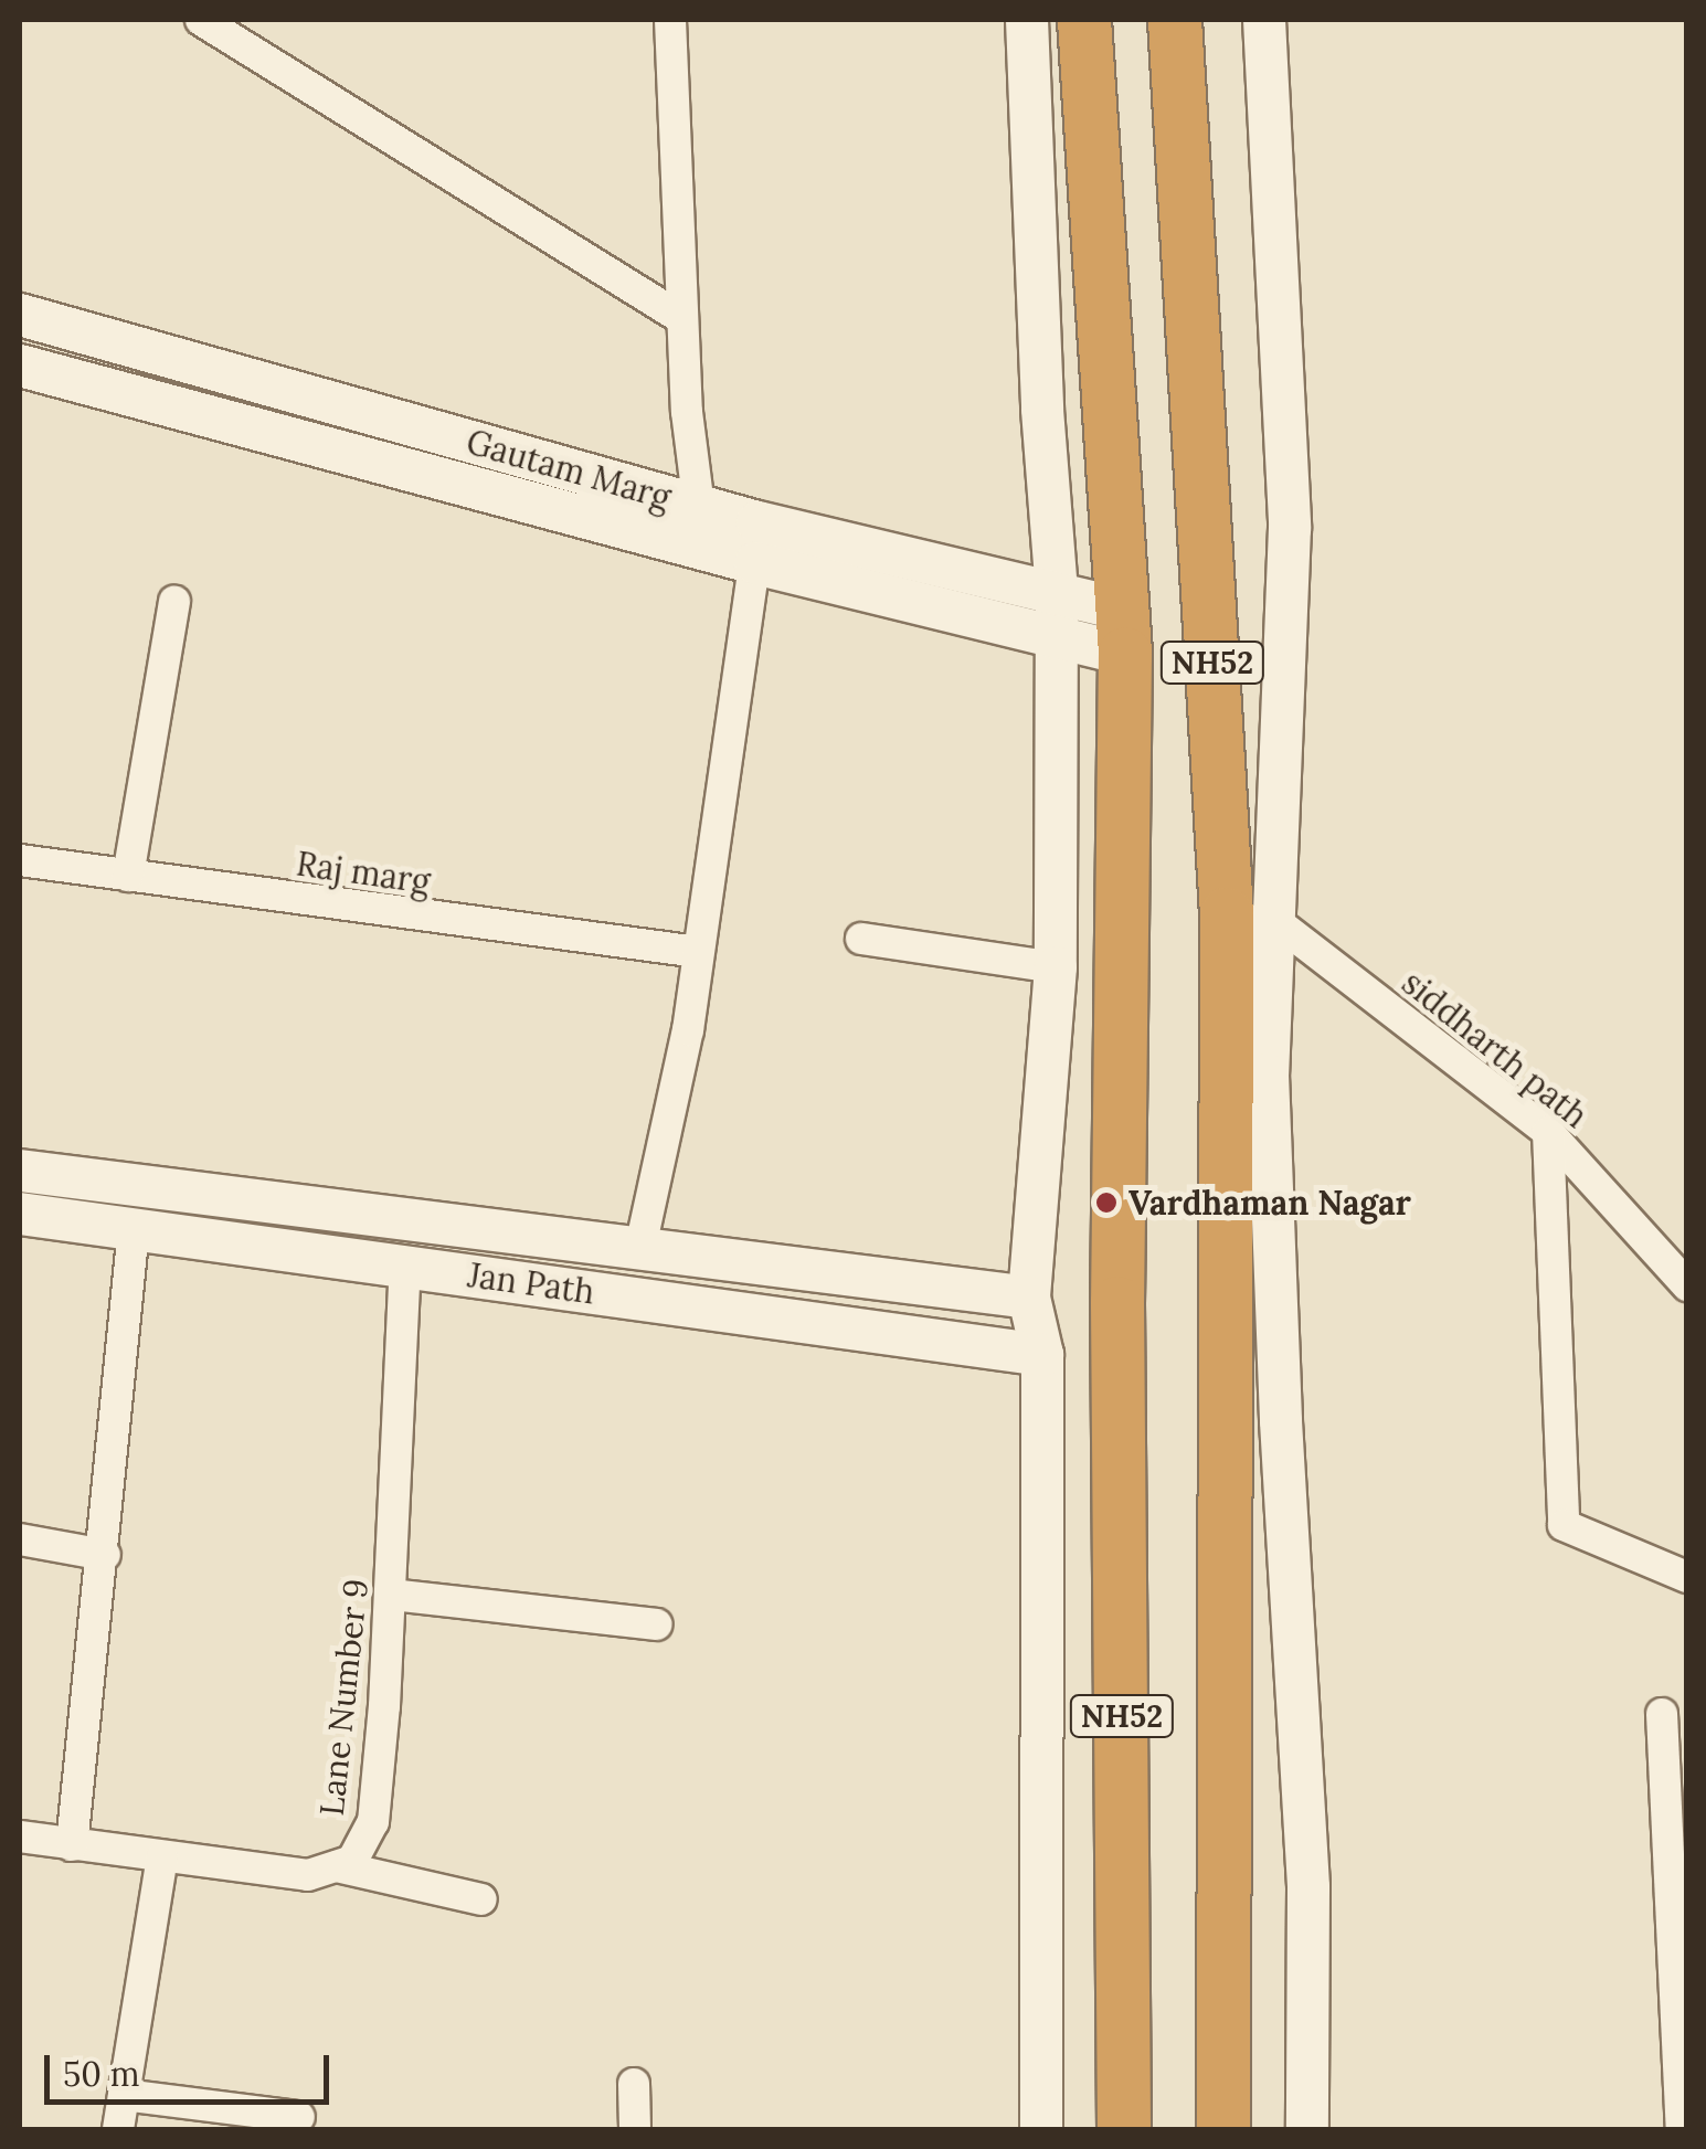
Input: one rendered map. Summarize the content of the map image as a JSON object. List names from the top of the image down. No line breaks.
{"streets":{"highway":["NH52"],"street":["Gautam Marg","Raj marg","siddharth path","Jan Path","Lane Number 9"]},"crossings":[["Gautam Marg","NH52"],["NH52","siddharth path"],["Jan Path","Lane Number 9"]],"places":["Vardhaman Nagar"],"scale_bar":"50 m"}
